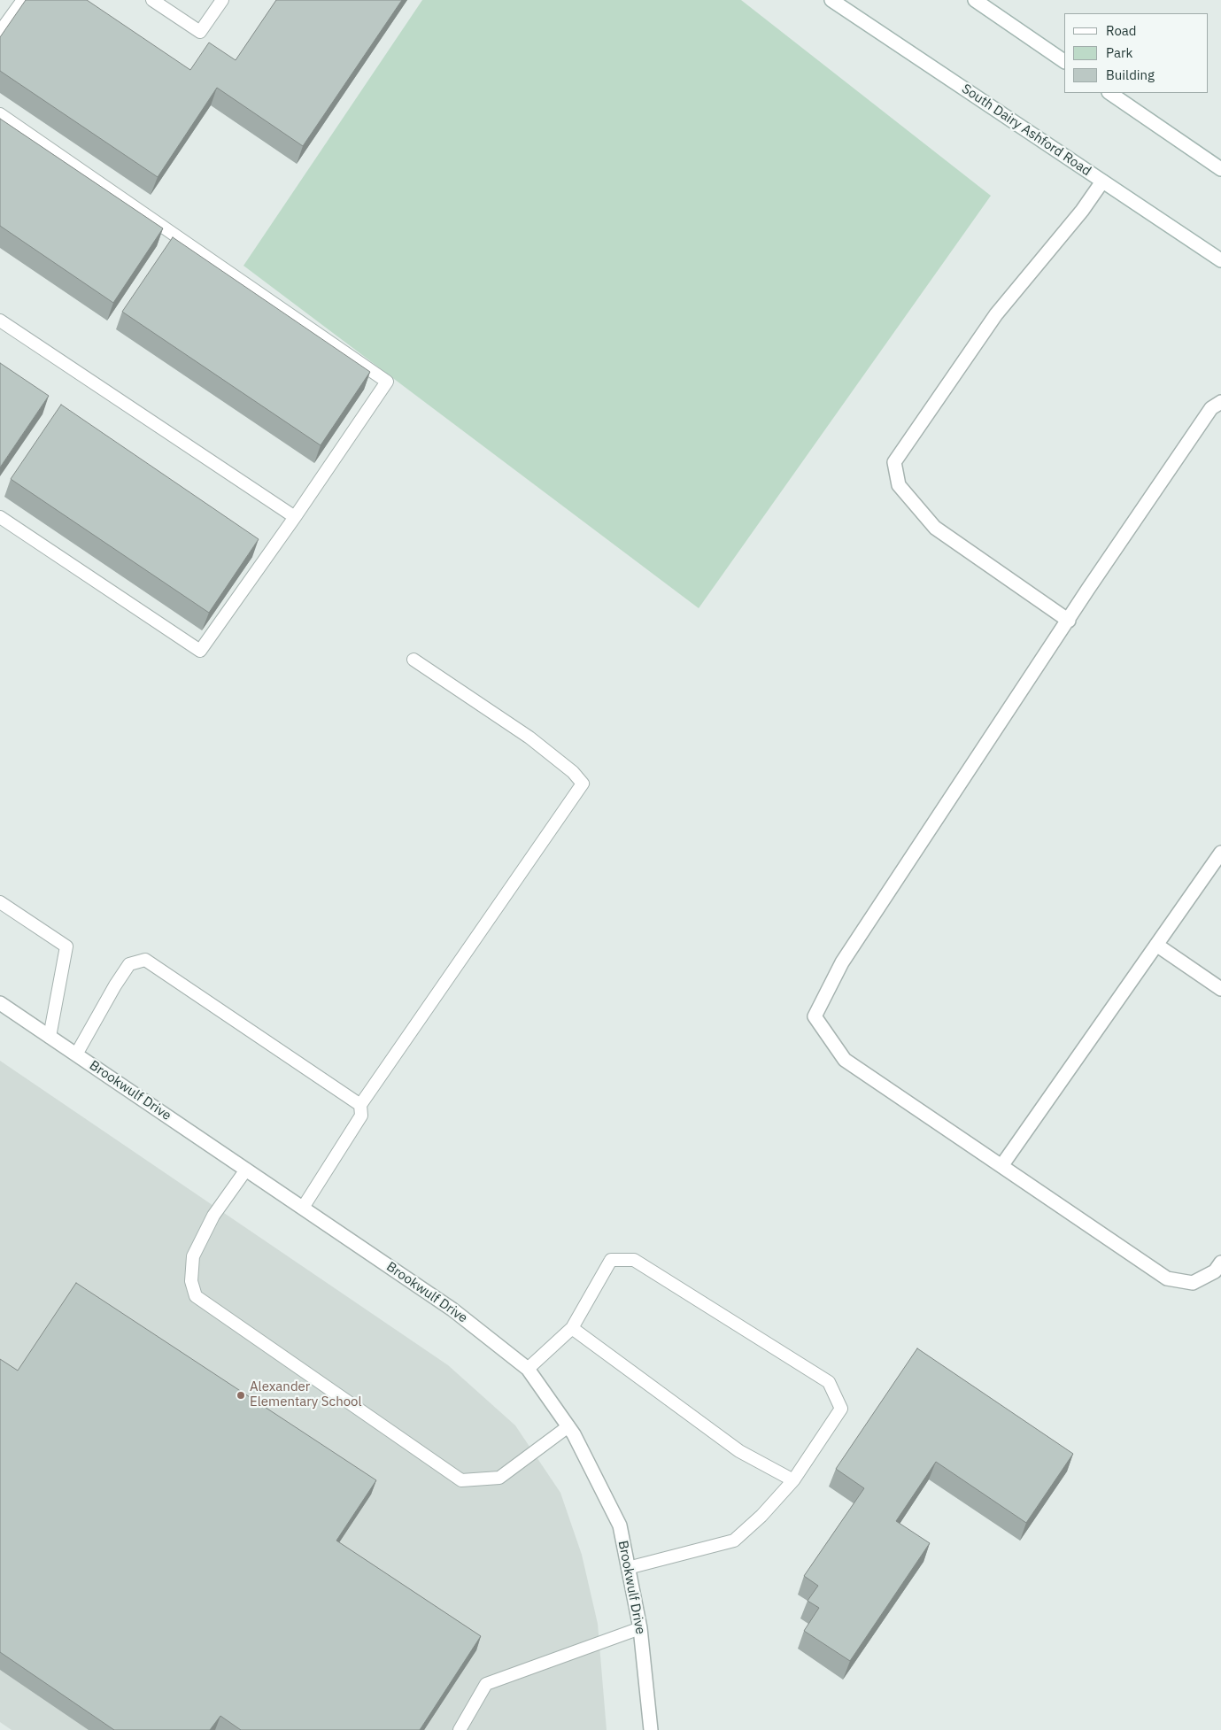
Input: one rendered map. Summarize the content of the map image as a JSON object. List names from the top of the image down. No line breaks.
{"streets":{"street":["South Dairy Ashford Road","Brookwulf Drive"]},"places":["Alexander Elementary School"],"legend":["Road","Park","Building"]}
